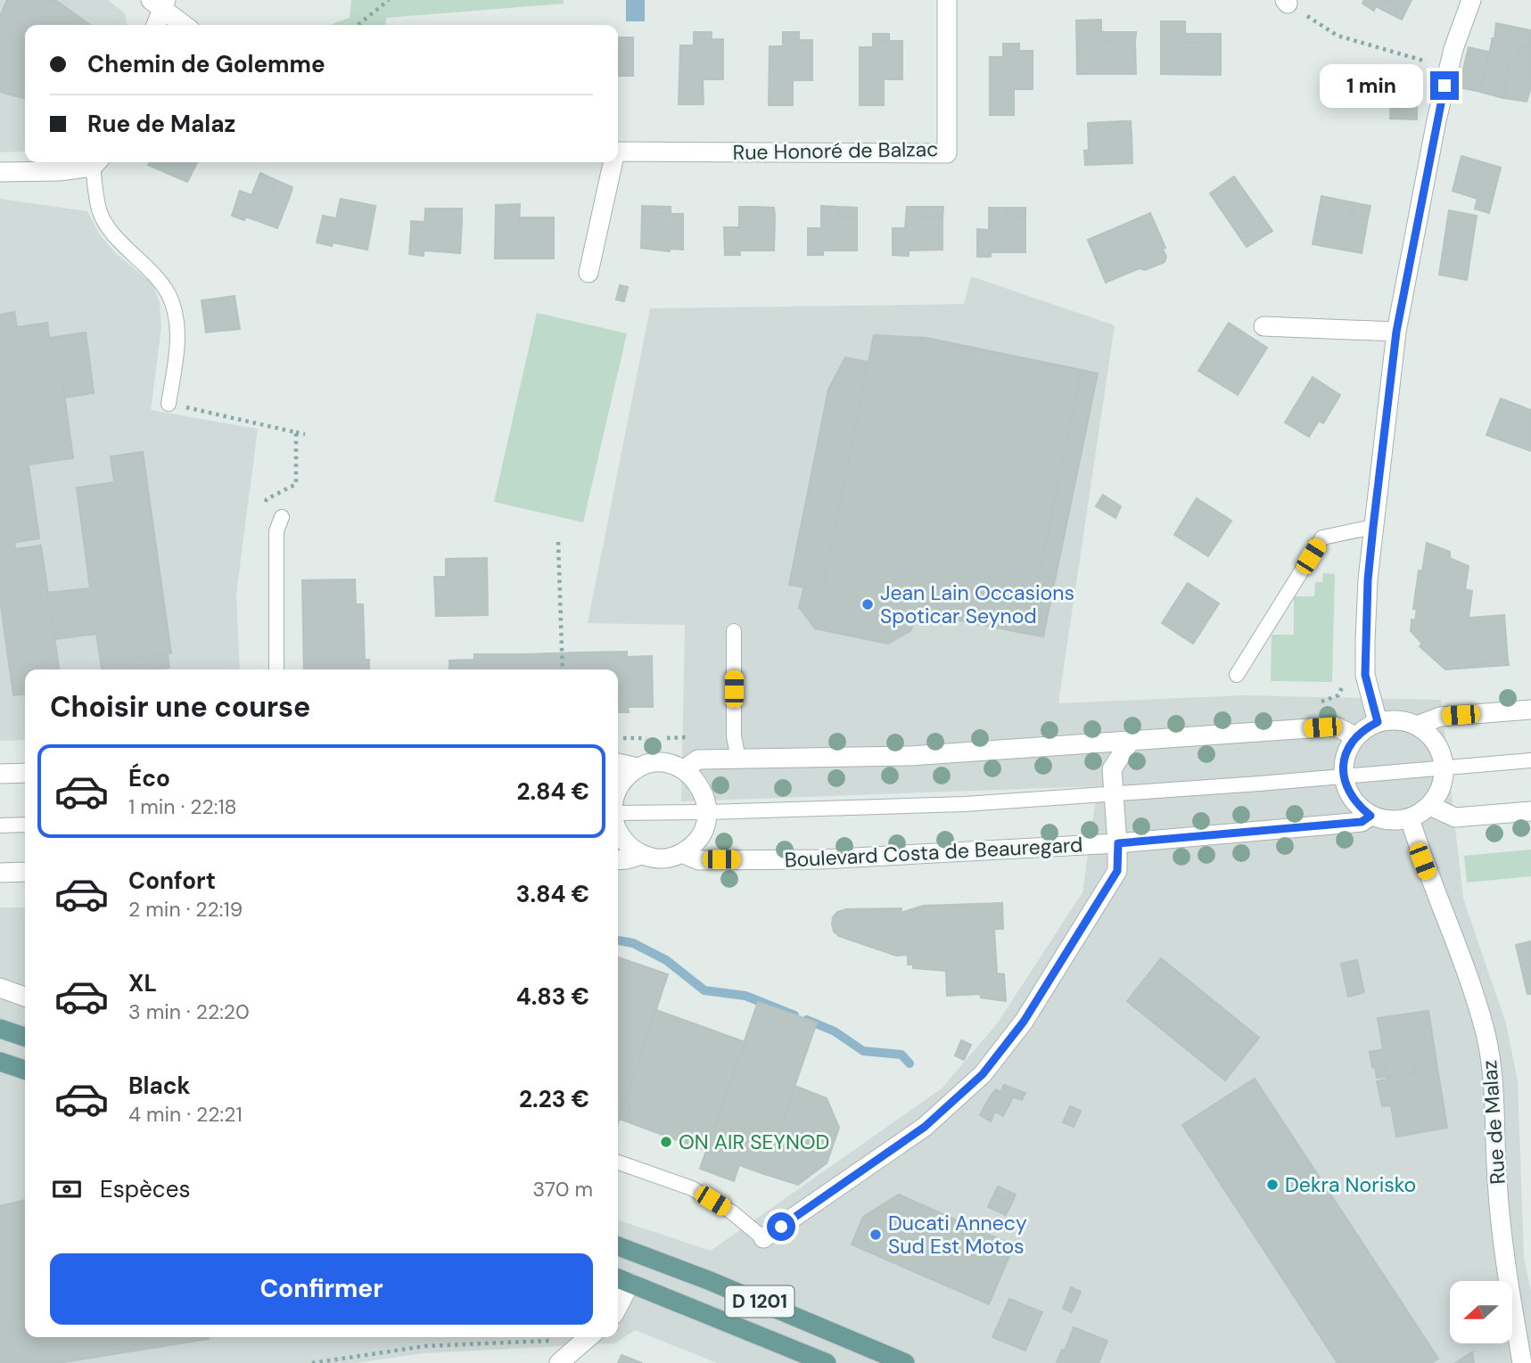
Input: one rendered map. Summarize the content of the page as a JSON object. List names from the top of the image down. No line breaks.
{"streets":{"main road":["D 1201"],"street":["Rue Honoré de Balzac","Boulevard Costa de Beauregard","Rue de Malaz"]},"crossings":[["Boulevard Costa de Beauregard","Rue de Malaz"]],"places":["Jean Lain Occasions Spoticar Seynod","ON AIR SEYNOD","Dekra Norisko","Ducati Annecy Sud Est Motos"],"north":"left","page":{"banner":["Chemin de Golemme","Rue de Malaz"],"bubble":"1 min","heading":"Choisir une course","list":[{"name":"Éco","note":"1 min · 22:18","value":"2.84 €"},{"name":"Confort","note":"2 min · 22:19","value":"3.84 €"},{"name":"XL","note":"3 min · 22:20","value":"4.83 €"},{"name":"Black","note":"4 min · 22:21","value":"2.23 €"}],"pay":["Espèces","370 m"],"buttons":"Confirmer"}}
